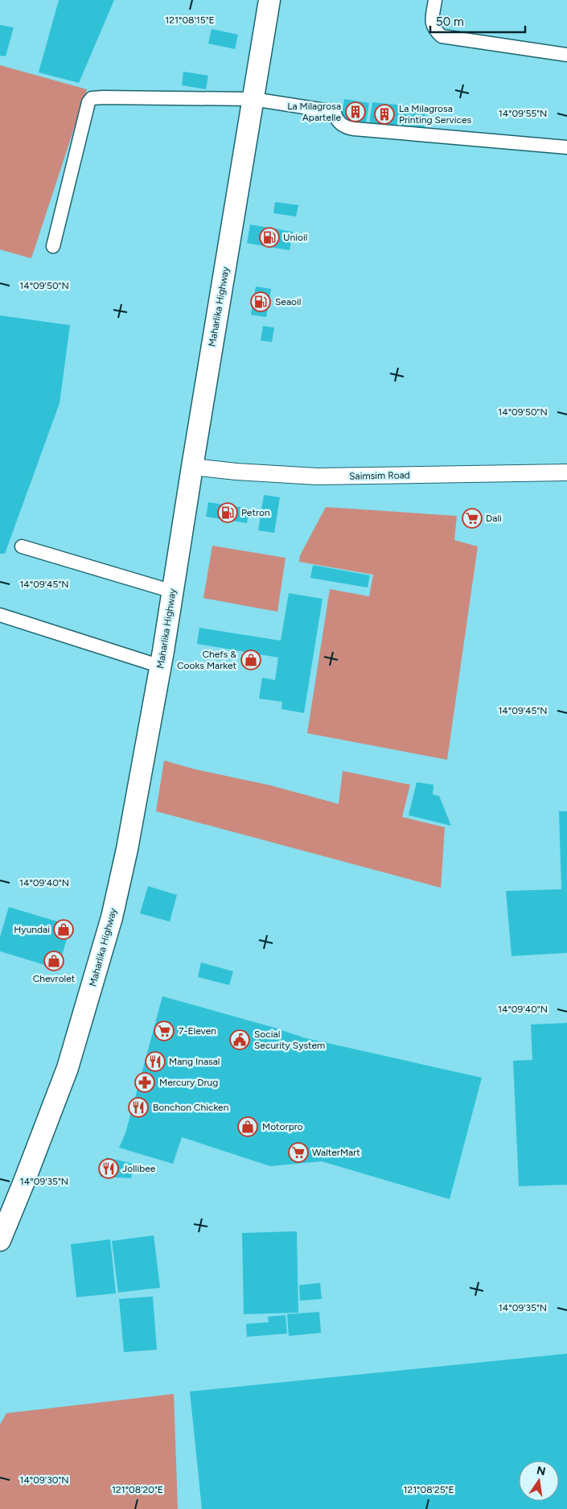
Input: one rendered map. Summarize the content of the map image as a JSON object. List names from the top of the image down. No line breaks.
{"streets":{"highway":["Maharlika Highway"],"street":["Saimsim Road"]},"crossings":[["Maharlika Highway","Saimsim Road"]],"places":{"building":["La Milagrosa Apartelle","La Milagrosa Printing Services"],"fuel station":["Unioil","Seaoil","Petron"],"supermarket":["Dali","7-Eleven","WalterMart"],"shop":["Chefs & Cooks Market","Hyundai","Chevrolet","Motorpro"],"public building":["Social Security System"],"restaurant":["Mang Inasal","Bonchon Chicken","Jollibee"],"pharmacy":["Mercury Drug"]},"scale_bar":"50 m","north":"top","coordinates":["121°08'15\"E","14°09'55\"N","14°09'50\"N","14°09'45\"N","14°09'40\"N","14°09'35\"N","14°09'30\"N","121°08'20\"E","121°08'25\"E"]}
